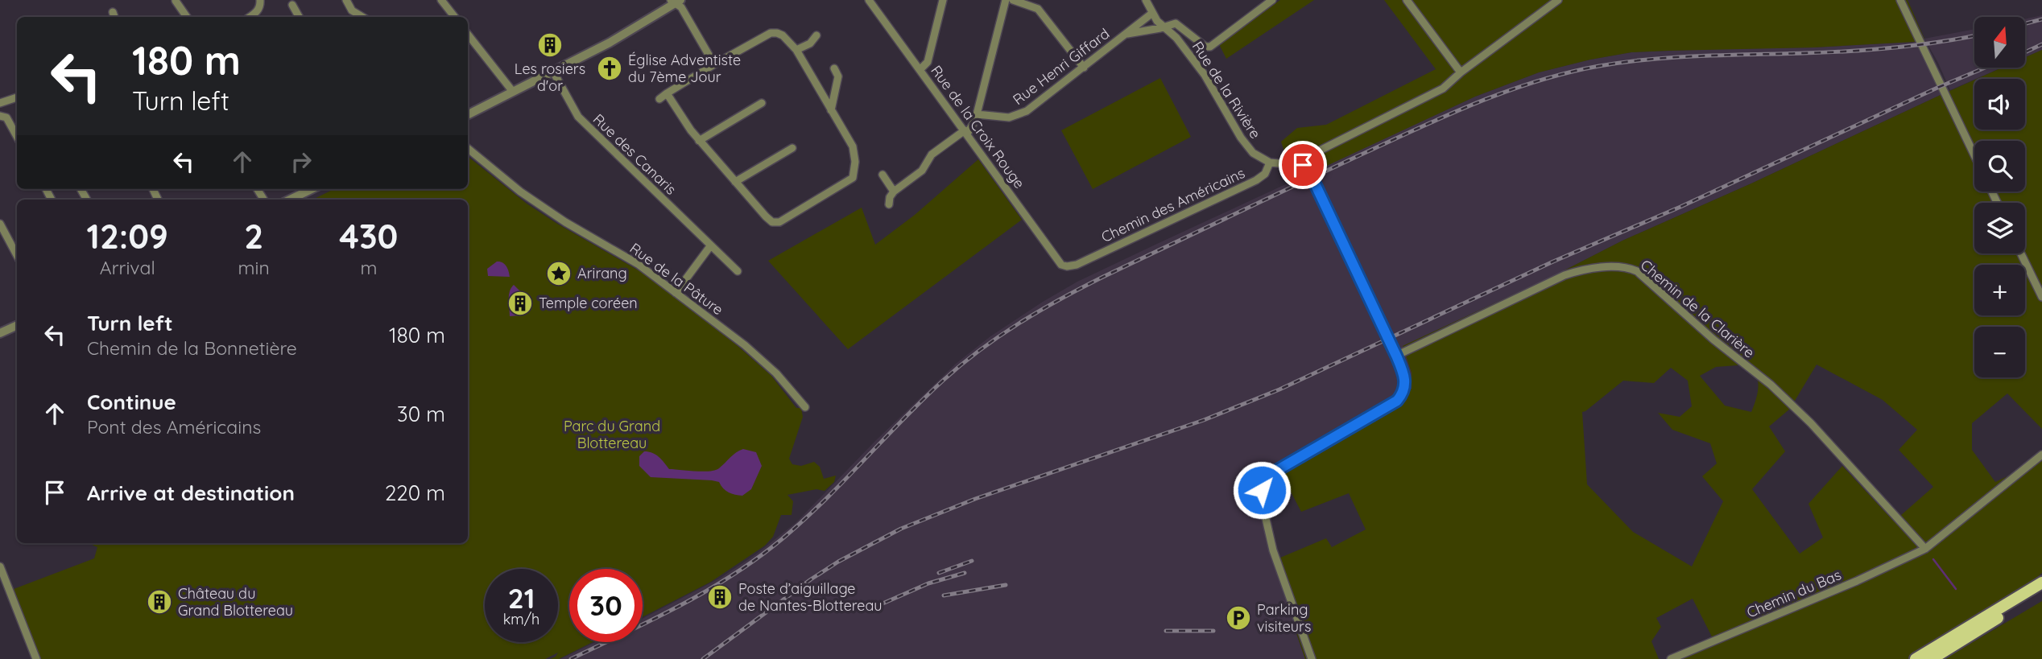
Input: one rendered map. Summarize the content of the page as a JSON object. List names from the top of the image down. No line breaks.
{"streets":{"street":["Rue Henri Giffard","Rue de la Rivière","Rue de la Croix Rouge","Rue des Canaris","Chemin des Américains","Rue de la Pâture","Chemin de la Clarière","Chemin du Bas"]},"crossings":[["Rue Henri Giffard","Rue de la Rivière"],["Rue de la Rivière","Chemin des Américains"],["Rue de la Croix Rouge","Chemin des Américains"],["Chemin de la Clarière","Chemin du Bas"]],"parks":["Parc du Grand Blottereau"],"places":{"building":["Les rosiers d'or","Temple coréen","Poste d’aiguillage de Nantes-Blottereau","Château du Grand Blottereau"],"church":["Église Adventiste du 7ème Jour"],"place":["Arirang"],"parking":["Parking visiteurs"]},"north":"top","page":{"map_buttons":["+","−"],"turn":["180 m","Turn left"],"eta":["12:09","Arrival","2","min","430","m"],"list":[{"name":"Turn left","note":"Chemin de la Bonnetière","value":"180 m"},{"name":"Continue","note":"Pont des Américains","value":"30 m"},{"name":"Arrive at destination","value":"220 m"}],"speed":"21 km/h","limit":"30"}}
